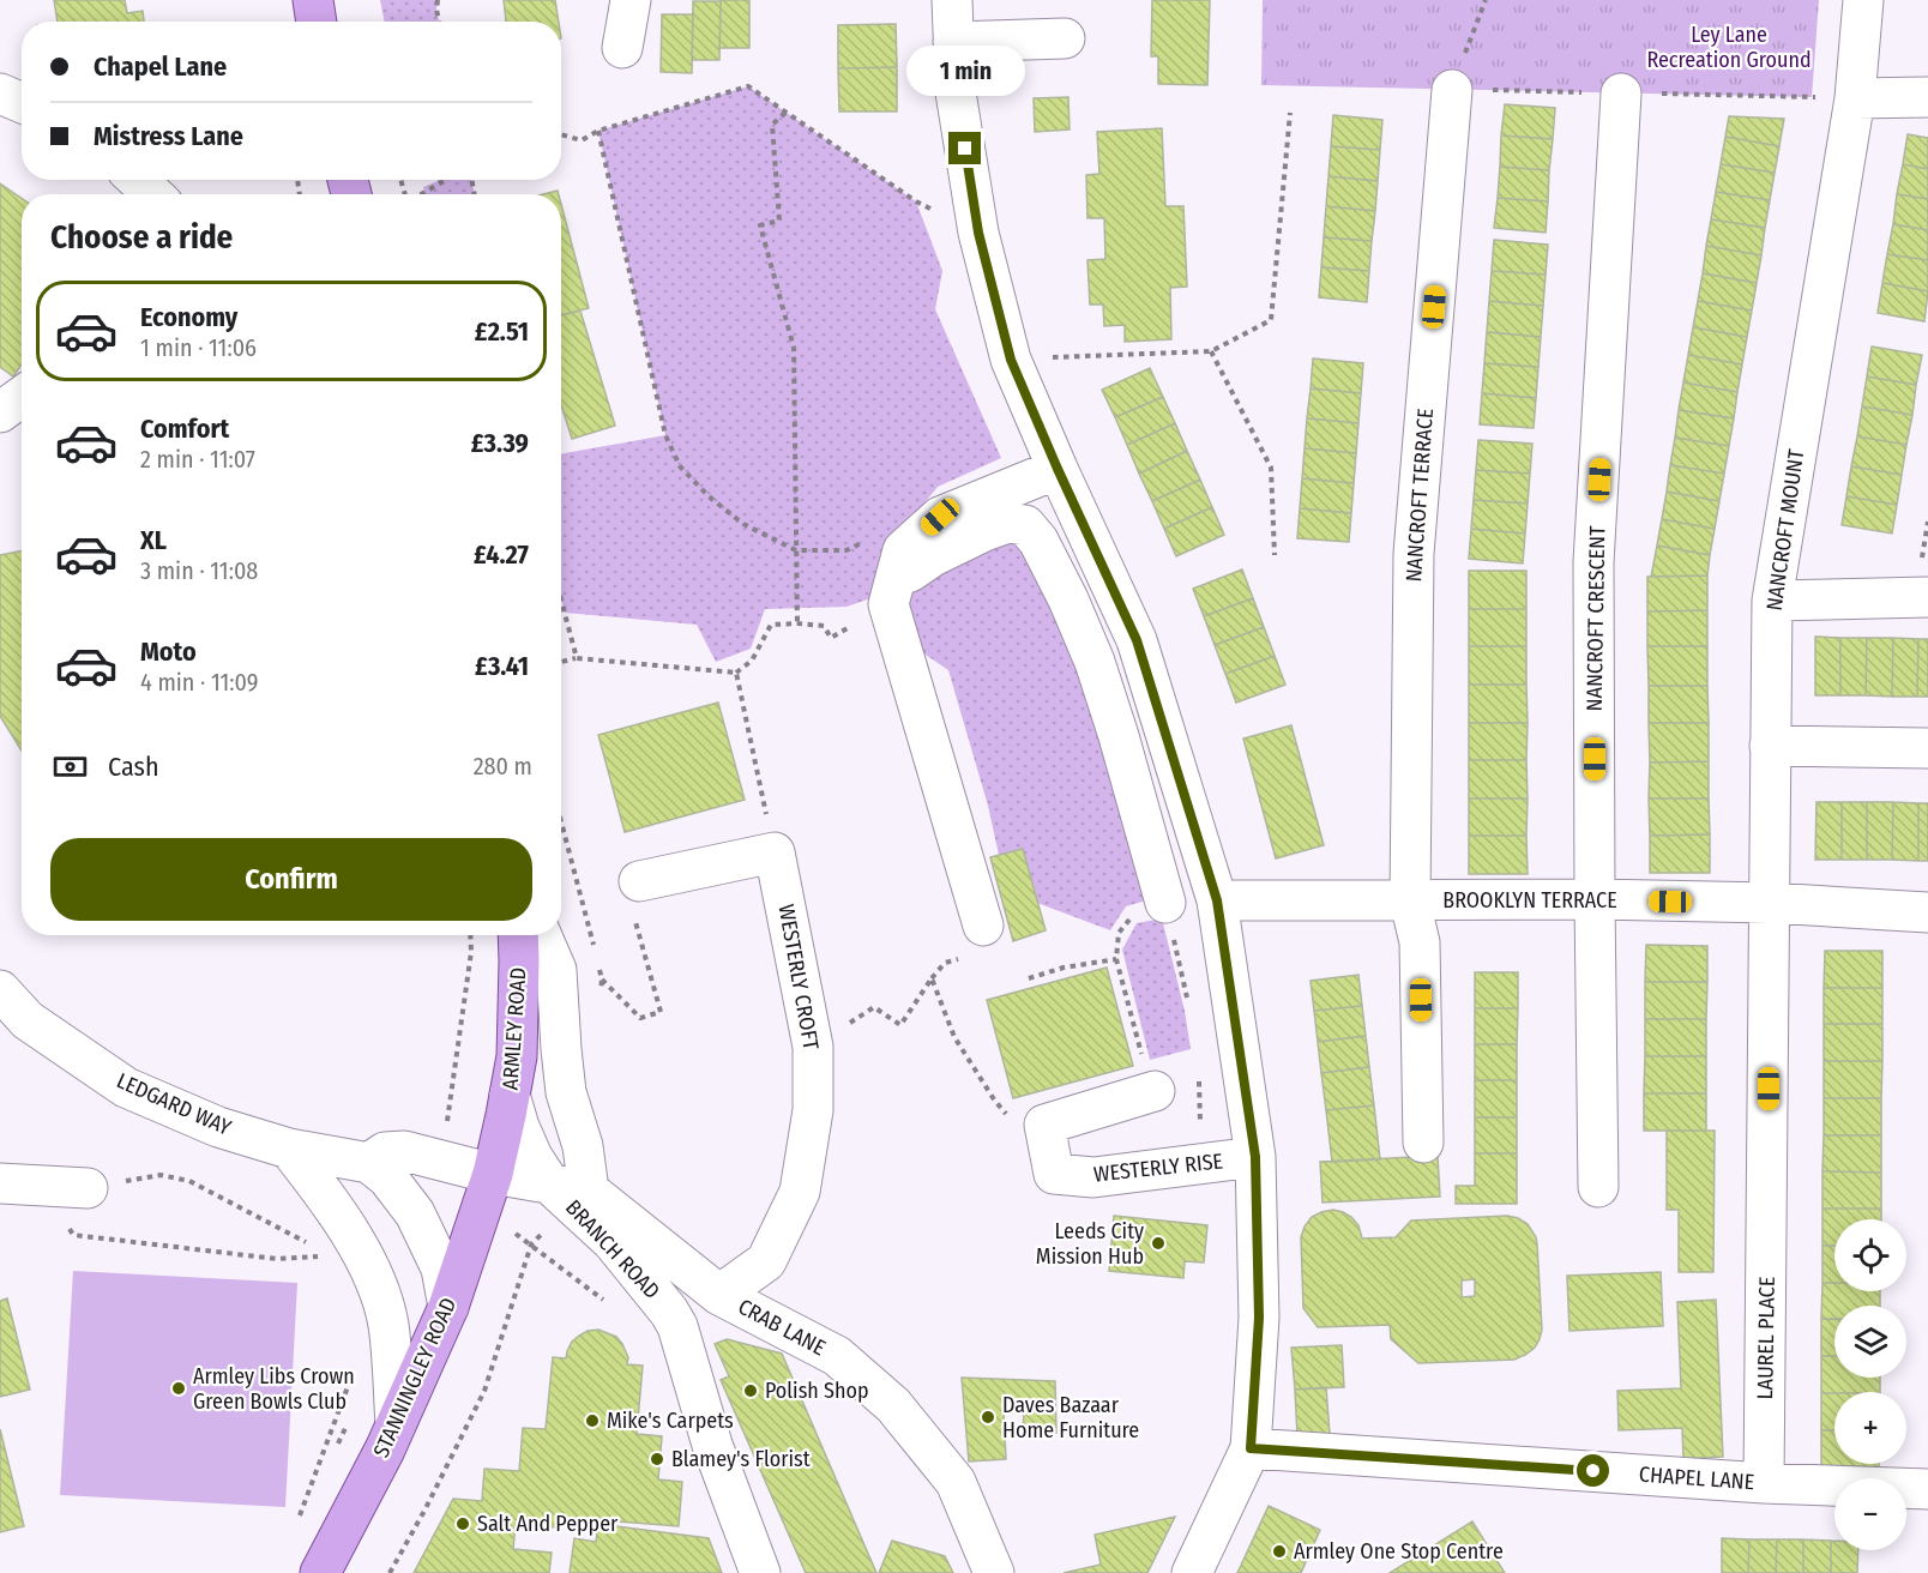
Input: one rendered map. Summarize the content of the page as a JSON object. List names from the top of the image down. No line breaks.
{"streets":{"main road":["ARMLEY ROAD","STANNINGLEY ROAD"],"street":["NANCROFT TERRACE","NANCROFT MOUNT","NANCROFT CRESCENT","BROOKLYN TERRACE","WESTERLY CROFT","LEDGARD WAY","WESTERLY RISE","BRANCH ROAD","CRAB LANE","LAUREL PLACE","CHAPEL LANE"]},"crossings":[["NANCROFT TERRACE","BROOKLYN TERRACE"],["NANCROFT MOUNT","BROOKLYN TERRACE"],["NANCROFT MOUNT","LAUREL PLACE"],["NANCROFT CRESCENT","BROOKLYN TERRACE"],["WESTERLY CROFT","CRAB LANE"],["ARMLEY ROAD","LEDGARD WAY"],["ARMLEY ROAD","BRANCH ROAD"],["ARMLEY ROAD","CRAB LANE"],["ARMLEY ROAD","STANNINGLEY ROAD"],["LEDGARD WAY","CRAB LANE"],["LEDGARD WAY","STANNINGLEY ROAD"],["BRANCH ROAD","CRAB LANE"],["CRAB LANE","STANNINGLEY ROAD"],["LAUREL PLACE","CHAPEL LANE"]],"parks":["Ley Lane Recreation Ground"],"places":["Leeds City Mission Hub","Armley Libs Crown Green Bowls Club","Polish Shop","Daves Bazaar Home Furniture","Mike's Carpets","Blamey's Florist","Salt And Pepper","Armley One Stop Centre"],"page":{"banner":["Chapel Lane","Mistress Lane"],"bubble":"1 min","heading":"Choose a ride","list":[{"name":"Economy","note":"1 min · 11:06","value":"£2.51"},{"name":"Comfort","note":"2 min · 11:07","value":"£3.39"},{"name":"XL","note":"3 min · 11:08","value":"£4.27"},{"name":"Moto","note":"4 min · 11:09","value":"£3.41"}],"pay":["Cash","280 m"],"buttons":"Confirm","map_buttons":["+","−"]}}
